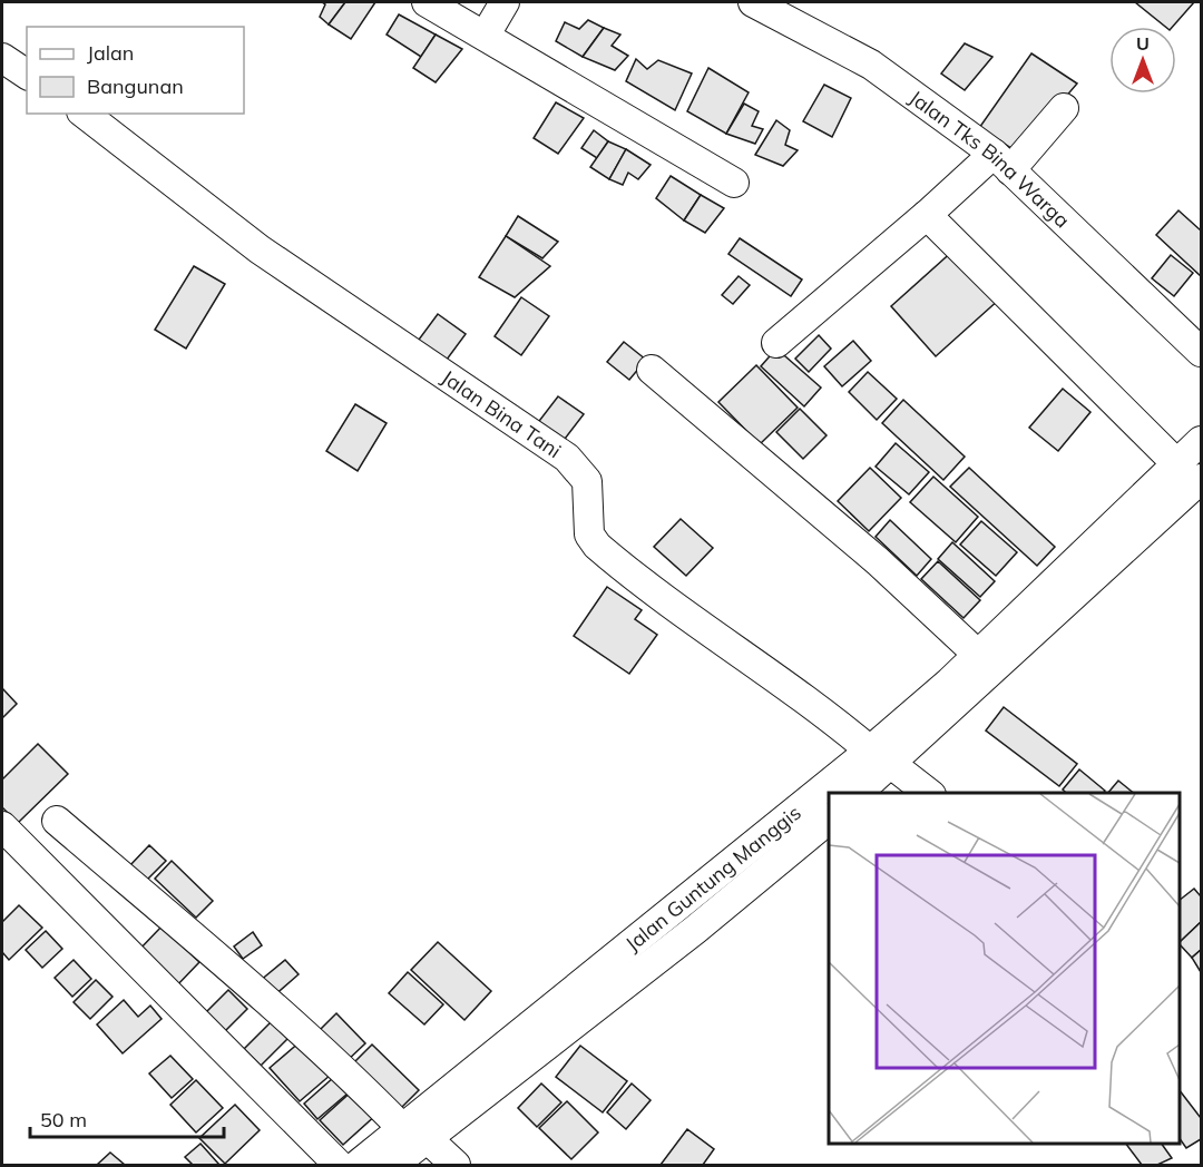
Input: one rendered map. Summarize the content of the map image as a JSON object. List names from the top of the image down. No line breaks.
{"streets":{"street":["Jalan Tks Bina Warga","Jalan Bina Tani","Jalan Guntung Manggis"]},"crossings":[["Jalan Bina Tani","Jalan Guntung Manggis"]],"legend":["Jalan","Bangunan"],"scale_bar":"50 m","north":"top"}
